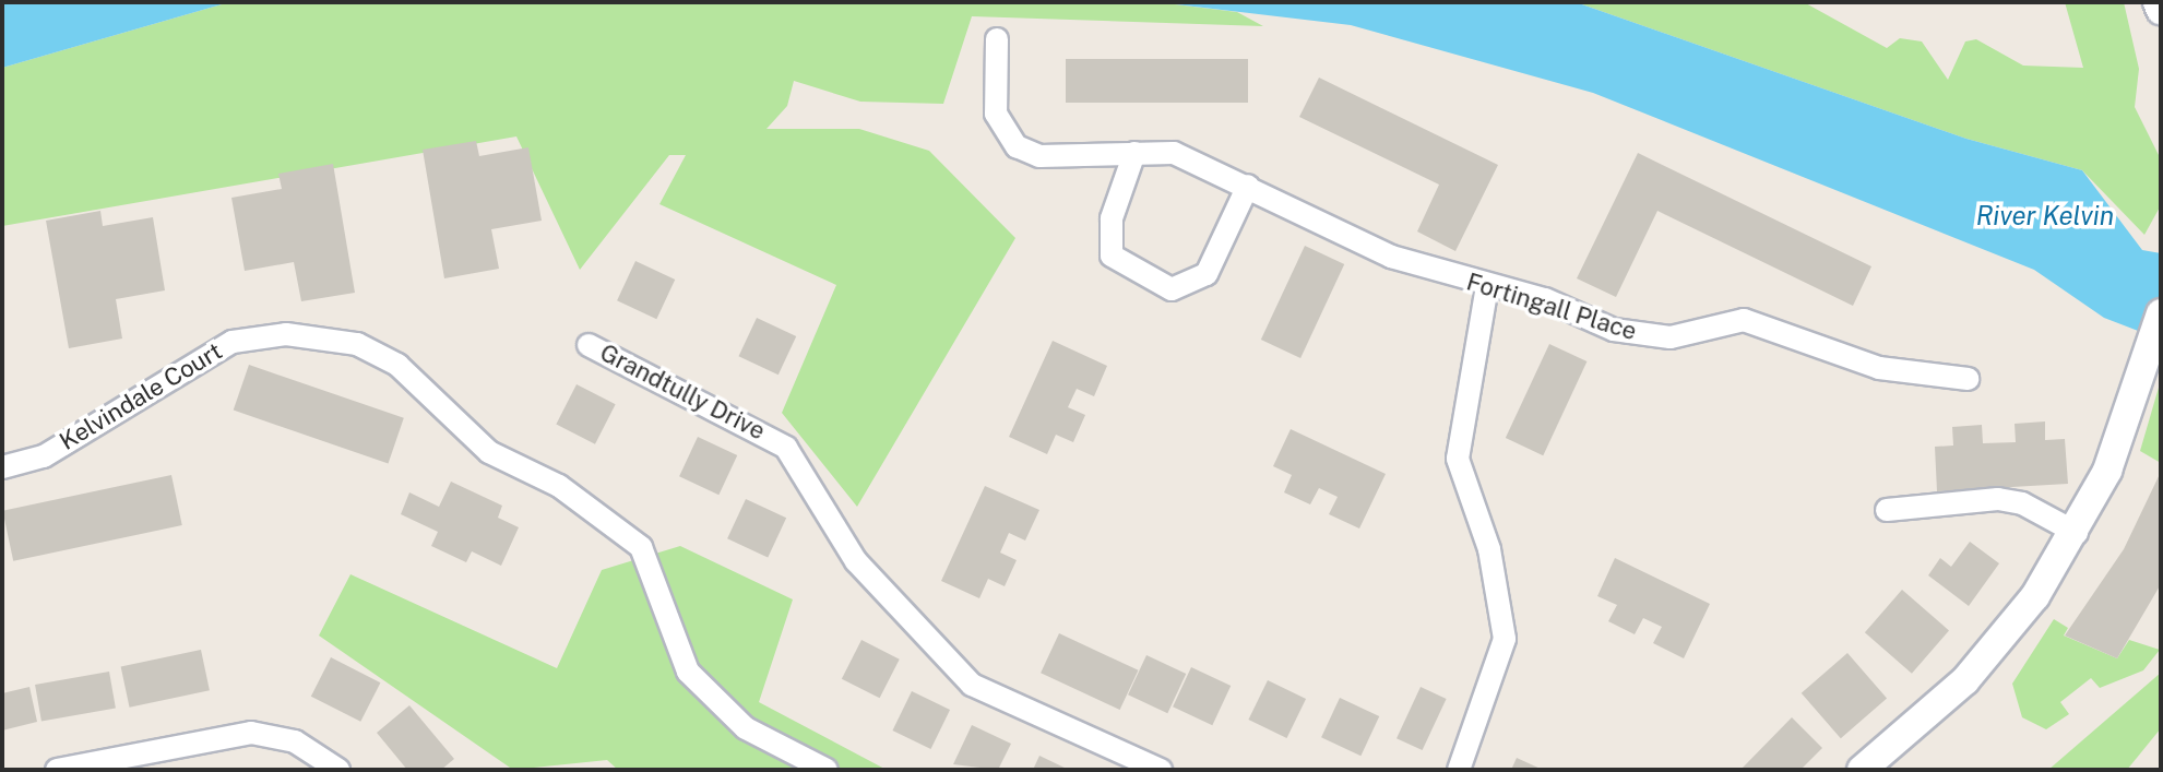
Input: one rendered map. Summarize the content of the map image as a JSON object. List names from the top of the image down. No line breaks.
{"streets":{"street":["Fortingall Place","Grandtully Drive","Kelvindale Court"]},"water":["River Kelvin"]}
